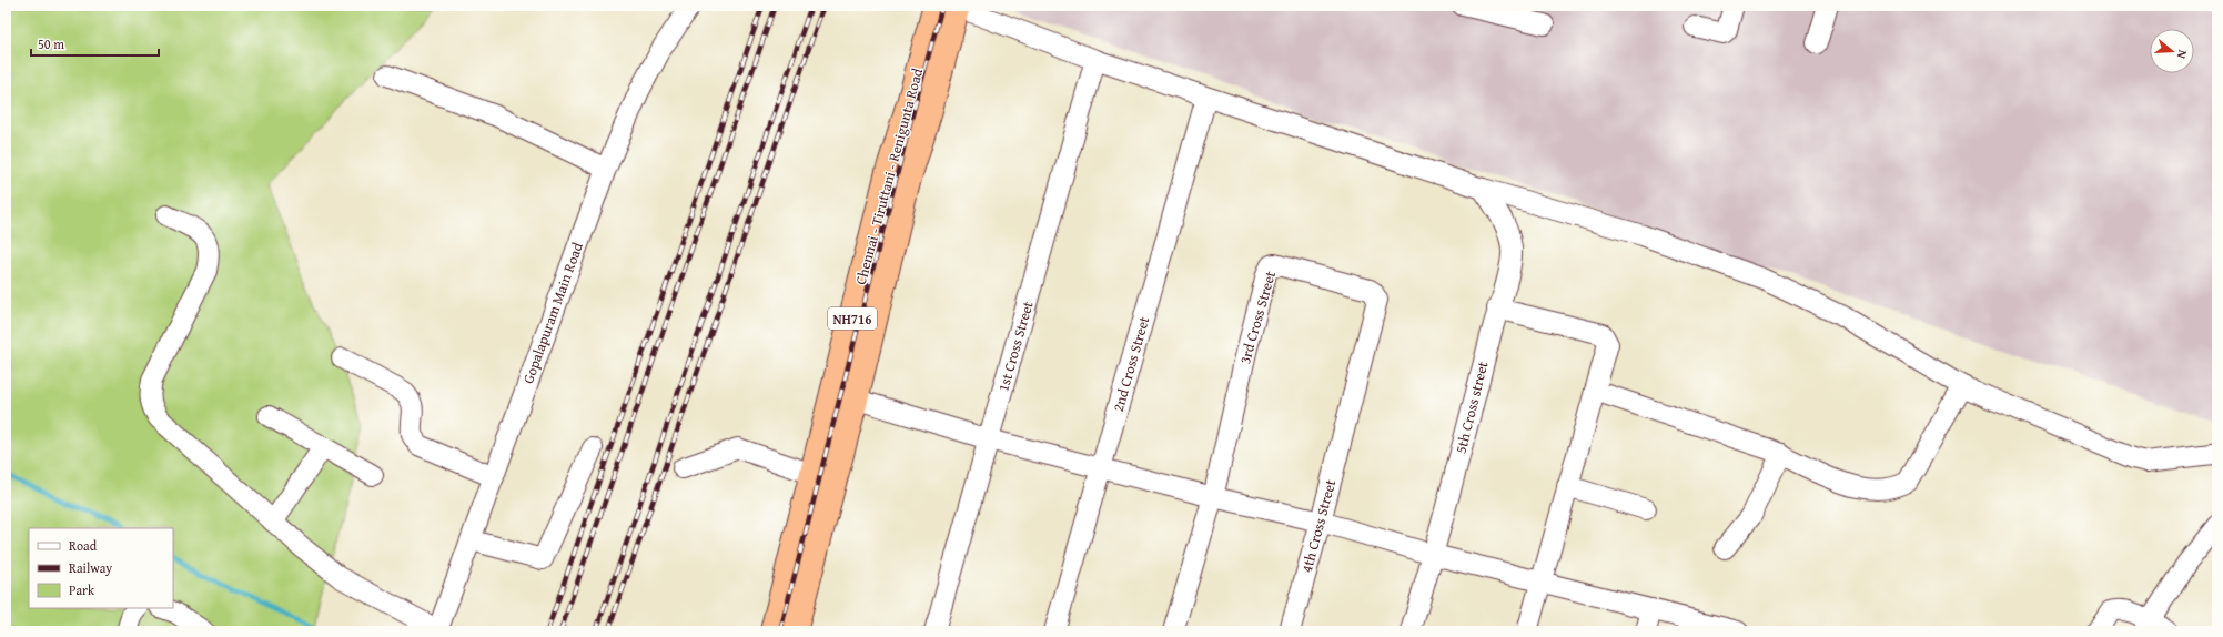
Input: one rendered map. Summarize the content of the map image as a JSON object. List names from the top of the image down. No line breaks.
{"streets":{"highway":["Chennai - Tiruttani - Renigunta Road","NH716"],"street":["Gopalapuram Main Road","3rd Cross Street","1st Cross Street","2nd Cross Street","5th Cross street","4th Cross Street"]},"crossings":[["3rd Cross Street","4th Cross Street"]],"legend":["Road","Railway","Park"],"scale_bar":"50 m","north":"right"}
